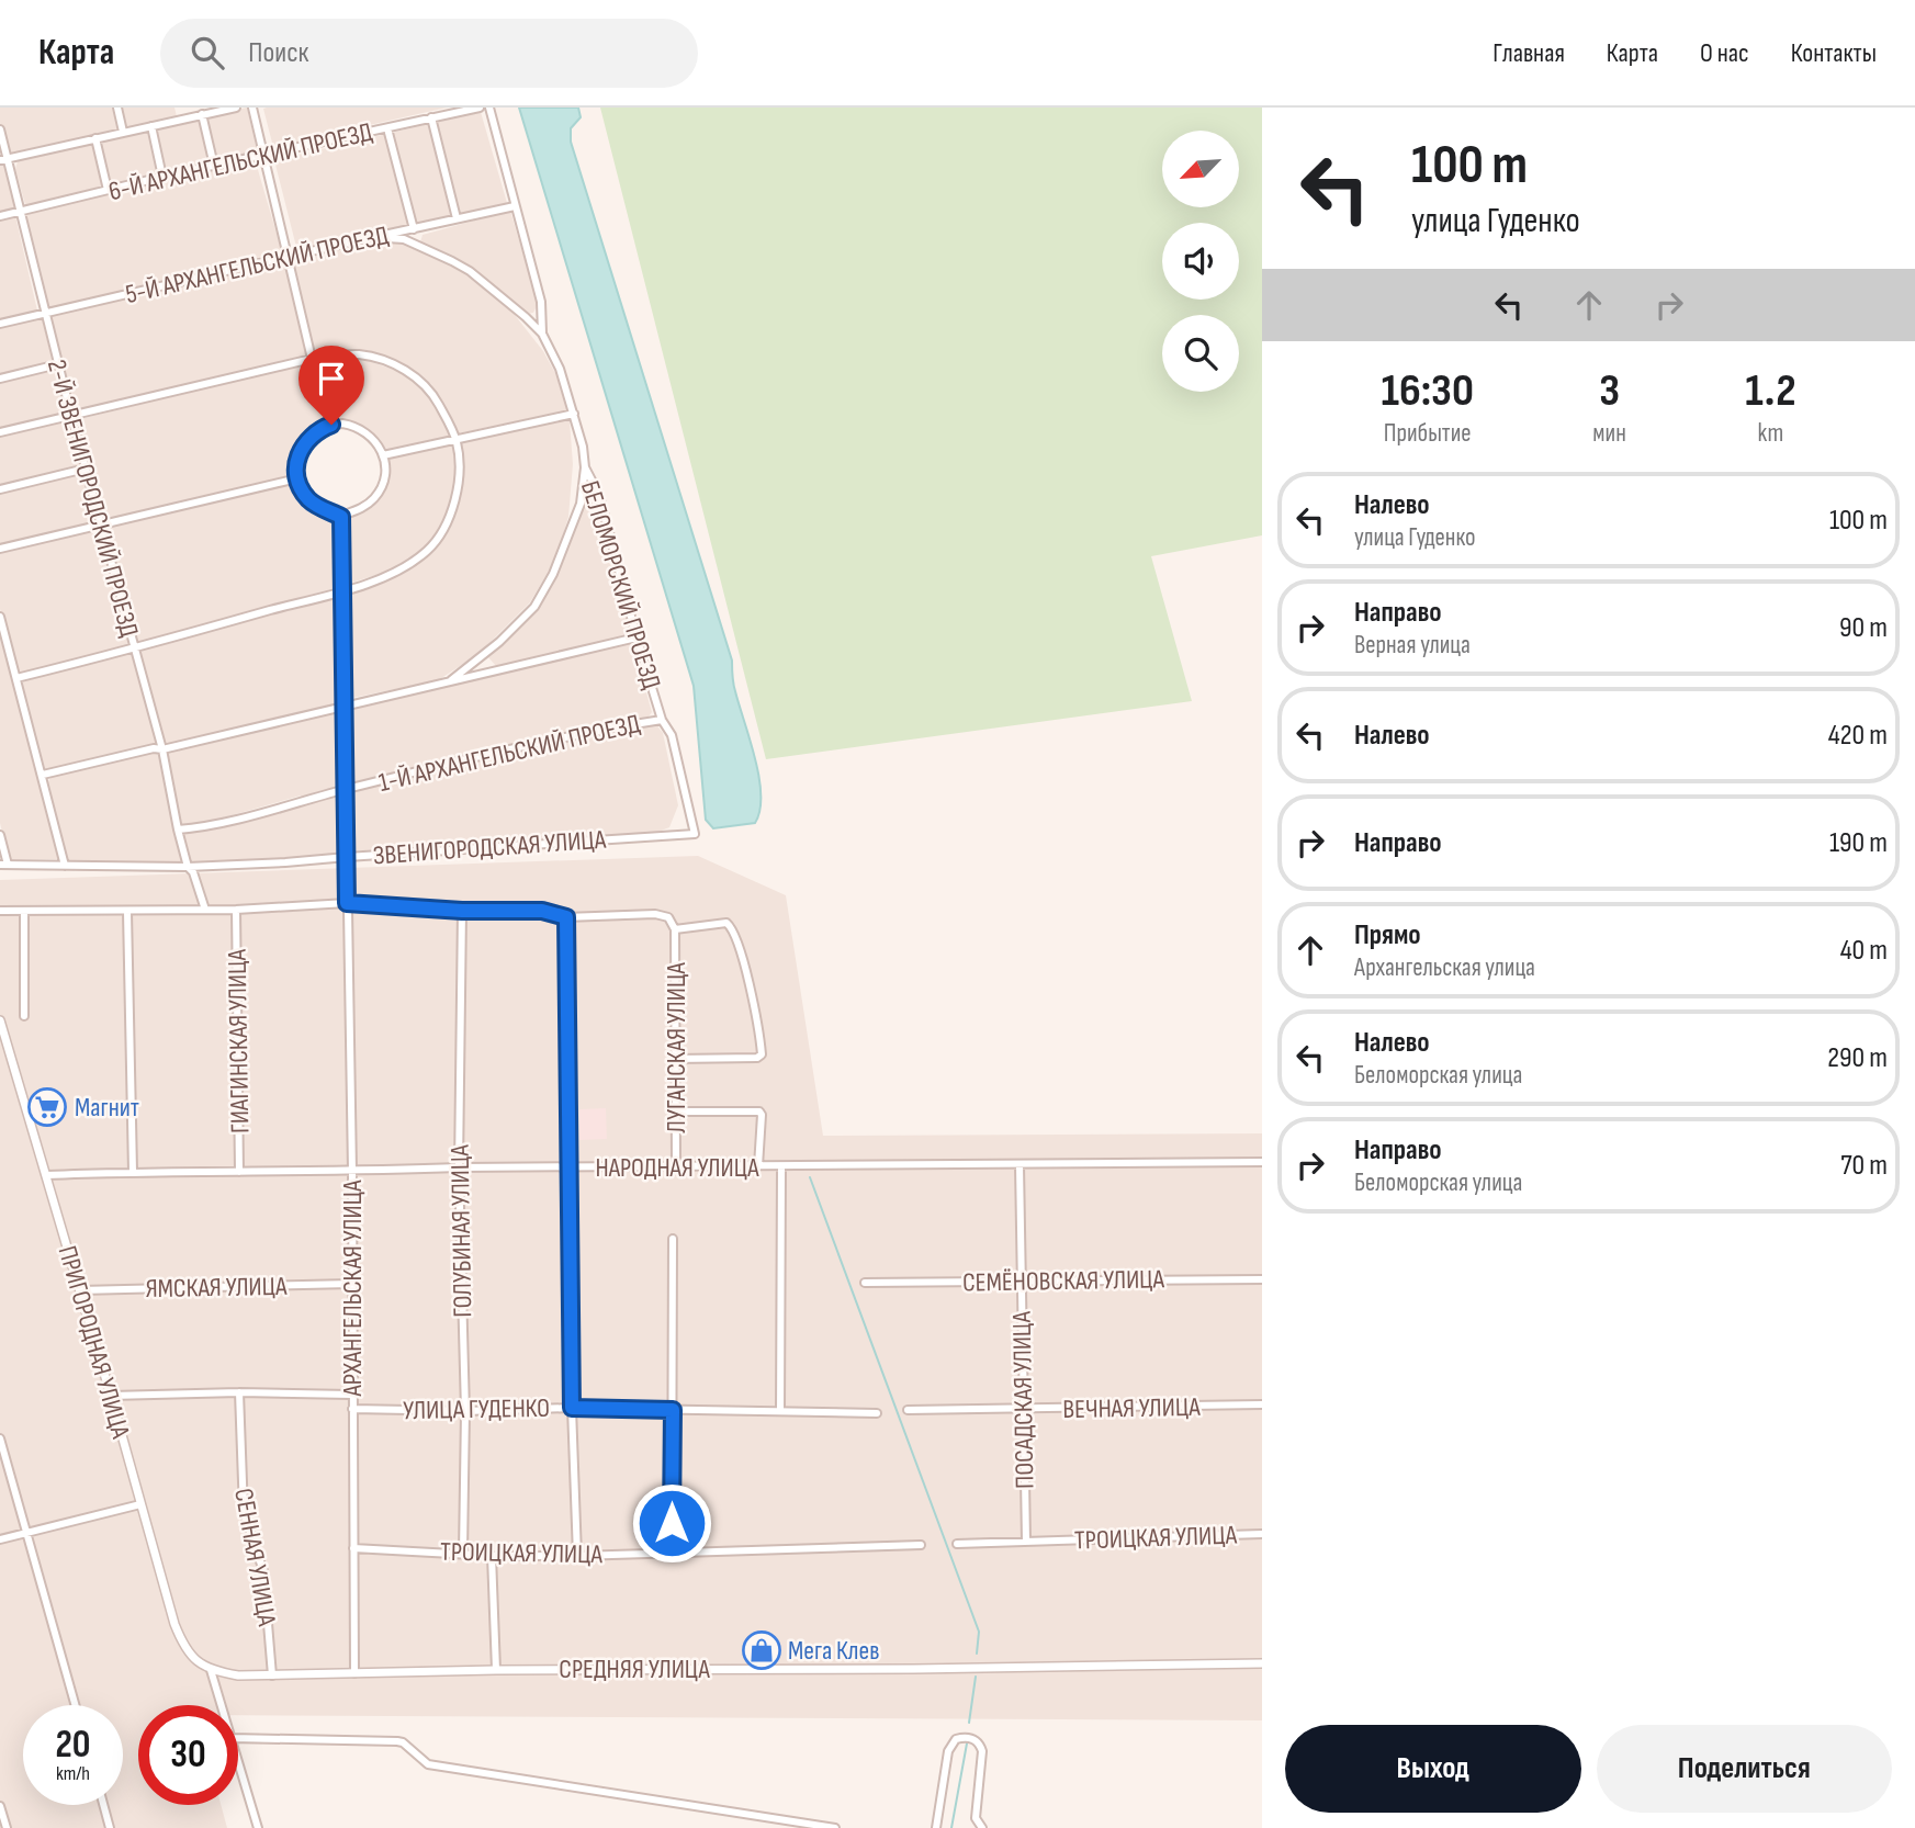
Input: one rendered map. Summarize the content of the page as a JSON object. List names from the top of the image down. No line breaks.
{"streets":{"street":["6-Й АРХАНГЕЛЬСКИЙ ПРОЕЗД","5-Й АРХАНГЕЛЬСКИЙ ПРОЕЗД","2-Й ЗВЕНИГОРОДСКИЙ ПРОЕЗД","БЕЛОМОРСКИЙ ПРОЕЗД","1-Й АРХАНГЕЛЬСКИЙ ПРОЕЗД","ЗВЕНИГОРОДСКАЯ УЛИЦА","ГИАГИНСКАЯ УЛИЦА","ЛУГАНСКАЯ УЛИЦА","НАРОДНАЯ УЛИЦА","ГОЛУБИНАЯ УЛИЦА","СЕМЁНОВСКАЯ УЛИЦА","ЯМСКАЯ УЛИЦА","АРХАНГЕЛЬСКАЯ УЛИЦА","ПРИГОРОДНАЯ УЛИЦА","ПОСАДСКАЯ УЛИЦА","ВЕЧНАЯ УЛИЦА","УЛИЦА ГУДЕНКО","ТРОИЦКАЯ УЛИЦА","СЕННАЯ УЛИЦА","СРЕДНЯЯ УЛИЦА"]},"crossings":[["6-Й АРХАНГЕЛЬСКИЙ ПРОЕЗД","2-Й ЗВЕНИГОРОДСКИЙ ПРОЕЗД"],["5-Й АРХАНГЕЛЬСКИЙ ПРОЕЗД","2-Й ЗВЕНИГОРОДСКИЙ ПРОЕЗД"],["5-Й АРХАНГЕЛЬСКИЙ ПРОЕЗД","БЕЛОМОРСКИЙ ПРОЕЗД"],["2-Й ЗВЕНИГОРОДСКИЙ ПРОЕЗД","1-Й АРХАНГЕЛЬСКИЙ ПРОЕЗД"],["2-Й ЗВЕНИГОРОДСКИЙ ПРОЕЗД","ЗВЕНИГОРОДСКАЯ УЛИЦА"],["БЕЛОМОРСКИЙ ПРОЕЗД","1-Й АРХАНГЕЛЬСКИЙ ПРОЕЗД"],["БЕЛОМОРСКИЙ ПРОЕЗД","ЗВЕНИГОРОДСКАЯ УЛИЦА"],["ЗВЕНИГОРОДСКАЯ УЛИЦА","АРХАНГЕЛЬСКАЯ УЛИЦА"],["ГИАГИНСКАЯ УЛИЦА","НАРОДНАЯ УЛИЦА"],["ЛУГАНСКАЯ УЛИЦА","НАРОДНАЯ УЛИЦА"],["НАРОДНАЯ УЛИЦА","ГОЛУБИНАЯ УЛИЦА"],["НАРОДНАЯ УЛИЦА","АРХАНГЕЛЬСКАЯ УЛИЦА"],["НАРОДНАЯ УЛИЦА","ПРИГОРОДНАЯ УЛИЦА"],["НАРОДНАЯ УЛИЦА","ПОСАДСКАЯ УЛИЦА"],["ГОЛУБИНАЯ УЛИЦА","УЛИЦА ГУДЕНКО"],["ГОЛУБИНАЯ УЛИЦА","ТРОИЦКАЯ УЛИЦА"],["СЕМЁНОВСКАЯ УЛИЦА","ПОСАДСКАЯ УЛИЦА"],["ЯМСКАЯ УЛИЦА","АРХАНГЕЛЬСКАЯ УЛИЦА"],["ЯМСКАЯ УЛИЦА","ПРИГОРОДНАЯ УЛИЦА"],["АРХАНГЕЛЬСКАЯ УЛИЦА","УЛИЦА ГУДЕНКО"],["АРХАНГЕЛЬСКАЯ УЛИЦА","ТРОИЦКАЯ УЛИЦА"],["АРХАНГЕЛЬСКАЯ УЛИЦА","СРЕДНЯЯ УЛИЦА"],["ПРИГОРОДНАЯ УЛИЦА","СРЕДНЯЯ УЛИЦА"],["ПОСАДСКАЯ УЛИЦА","ВЕЧНАЯ УЛИЦА"],["ПОСАДСКАЯ УЛИЦА","ТРОИЦКАЯ УЛИЦА"],["СЕННАЯ УЛИЦА","СРЕДНЯЯ УЛИЦА"]],"places":{"supermarket":["Магнит"],"shop":["Мега Клев"]},"north":"bottom left","page":{"header":"Карта","search":"Поиск","nav":["Главная","Карта","О нас","Контакты"],"turn":["100 m","улица Гуденко"],"eta":["16:30","Прибытие","3","мин","1.2","km"],"list":[{"name":"Налево","note":"улица Гуденко","value":"100 m"},{"name":"Направо","note":"Верная улица","value":"90 m"},{"name":"Налево","value":"420 m"},{"name":"Направо","value":"190 m"},{"name":"Прямо","note":"Архангельская улица","value":"40 m"},{"name":"Налево","note":"Беломорская улица","value":"290 m"},{"name":"Направо","note":"Беломорская улица","value":"70 m"}],"speed":"20 km/h","limit":"30","buttons":["Выход","Поделиться"]}}
